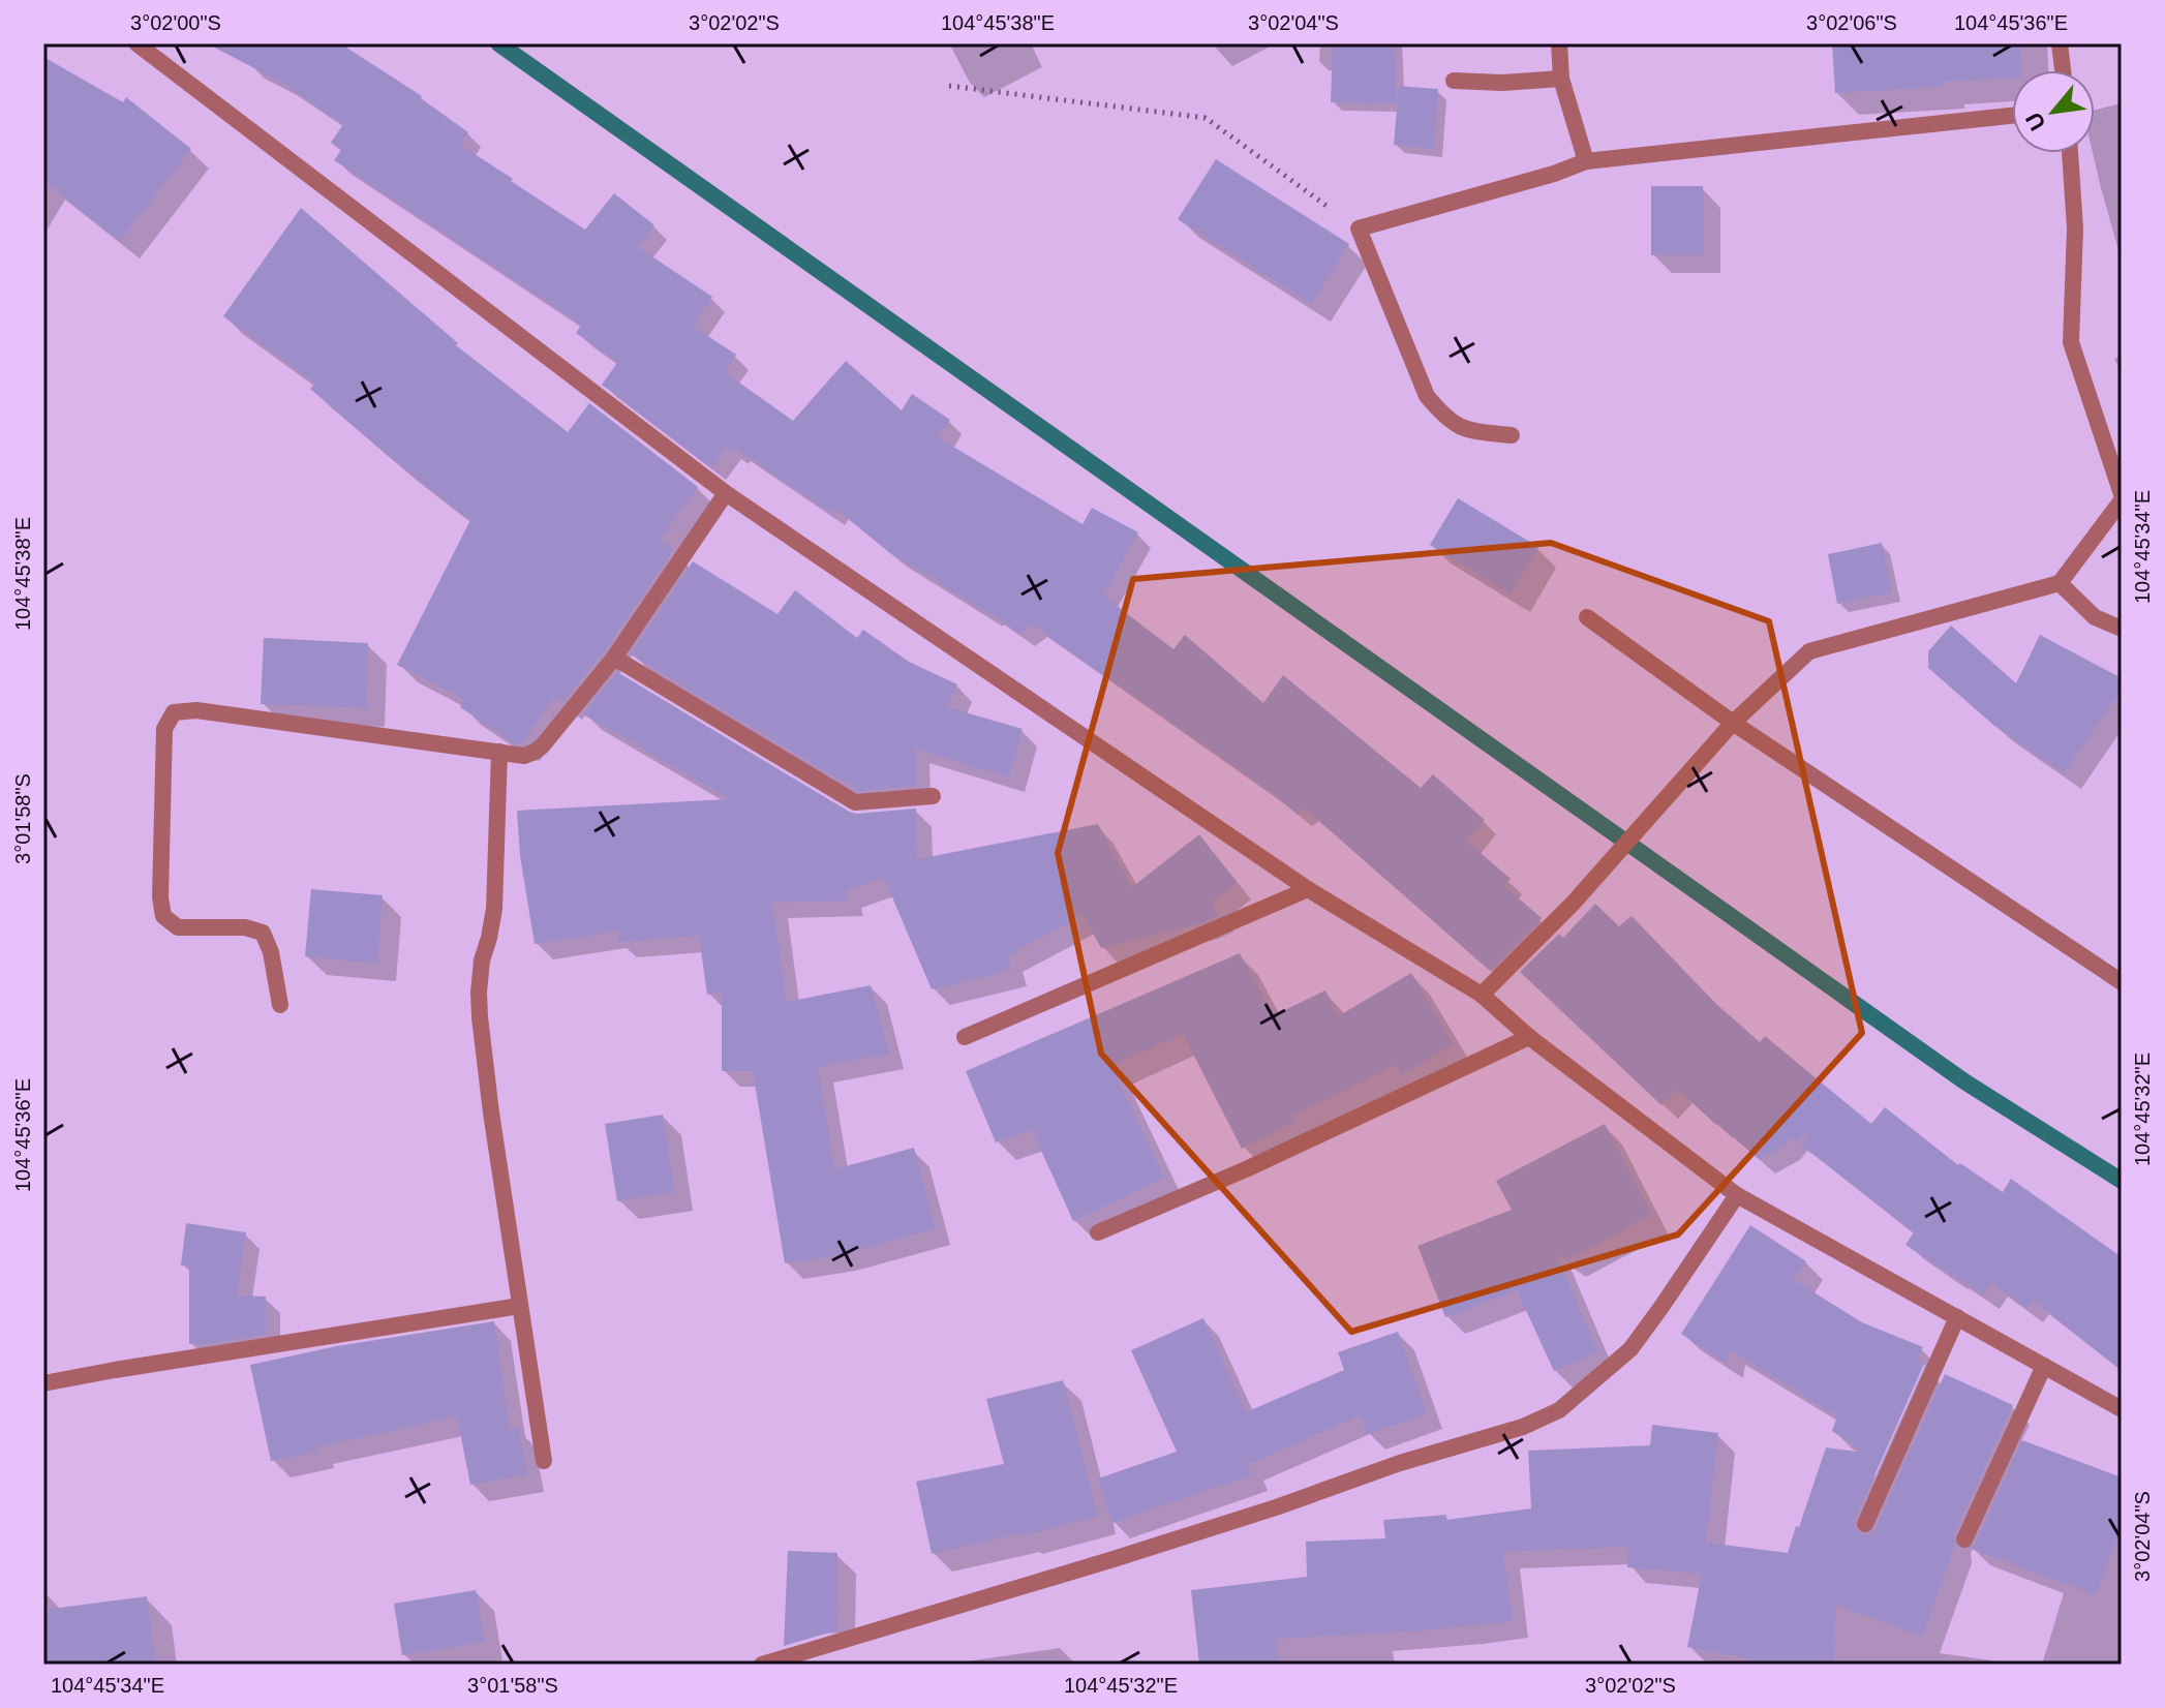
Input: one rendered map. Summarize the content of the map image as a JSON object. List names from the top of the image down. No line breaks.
{"north":"bottom left","coordinates":["3°02'00\"S","3°02'02\"S","104°45'38\"E","3°02'04\"S","3°02'06\"S","104°45'36\"E","104°45'34\"E","3°01'58\"S","104°45'32\"E"]}
